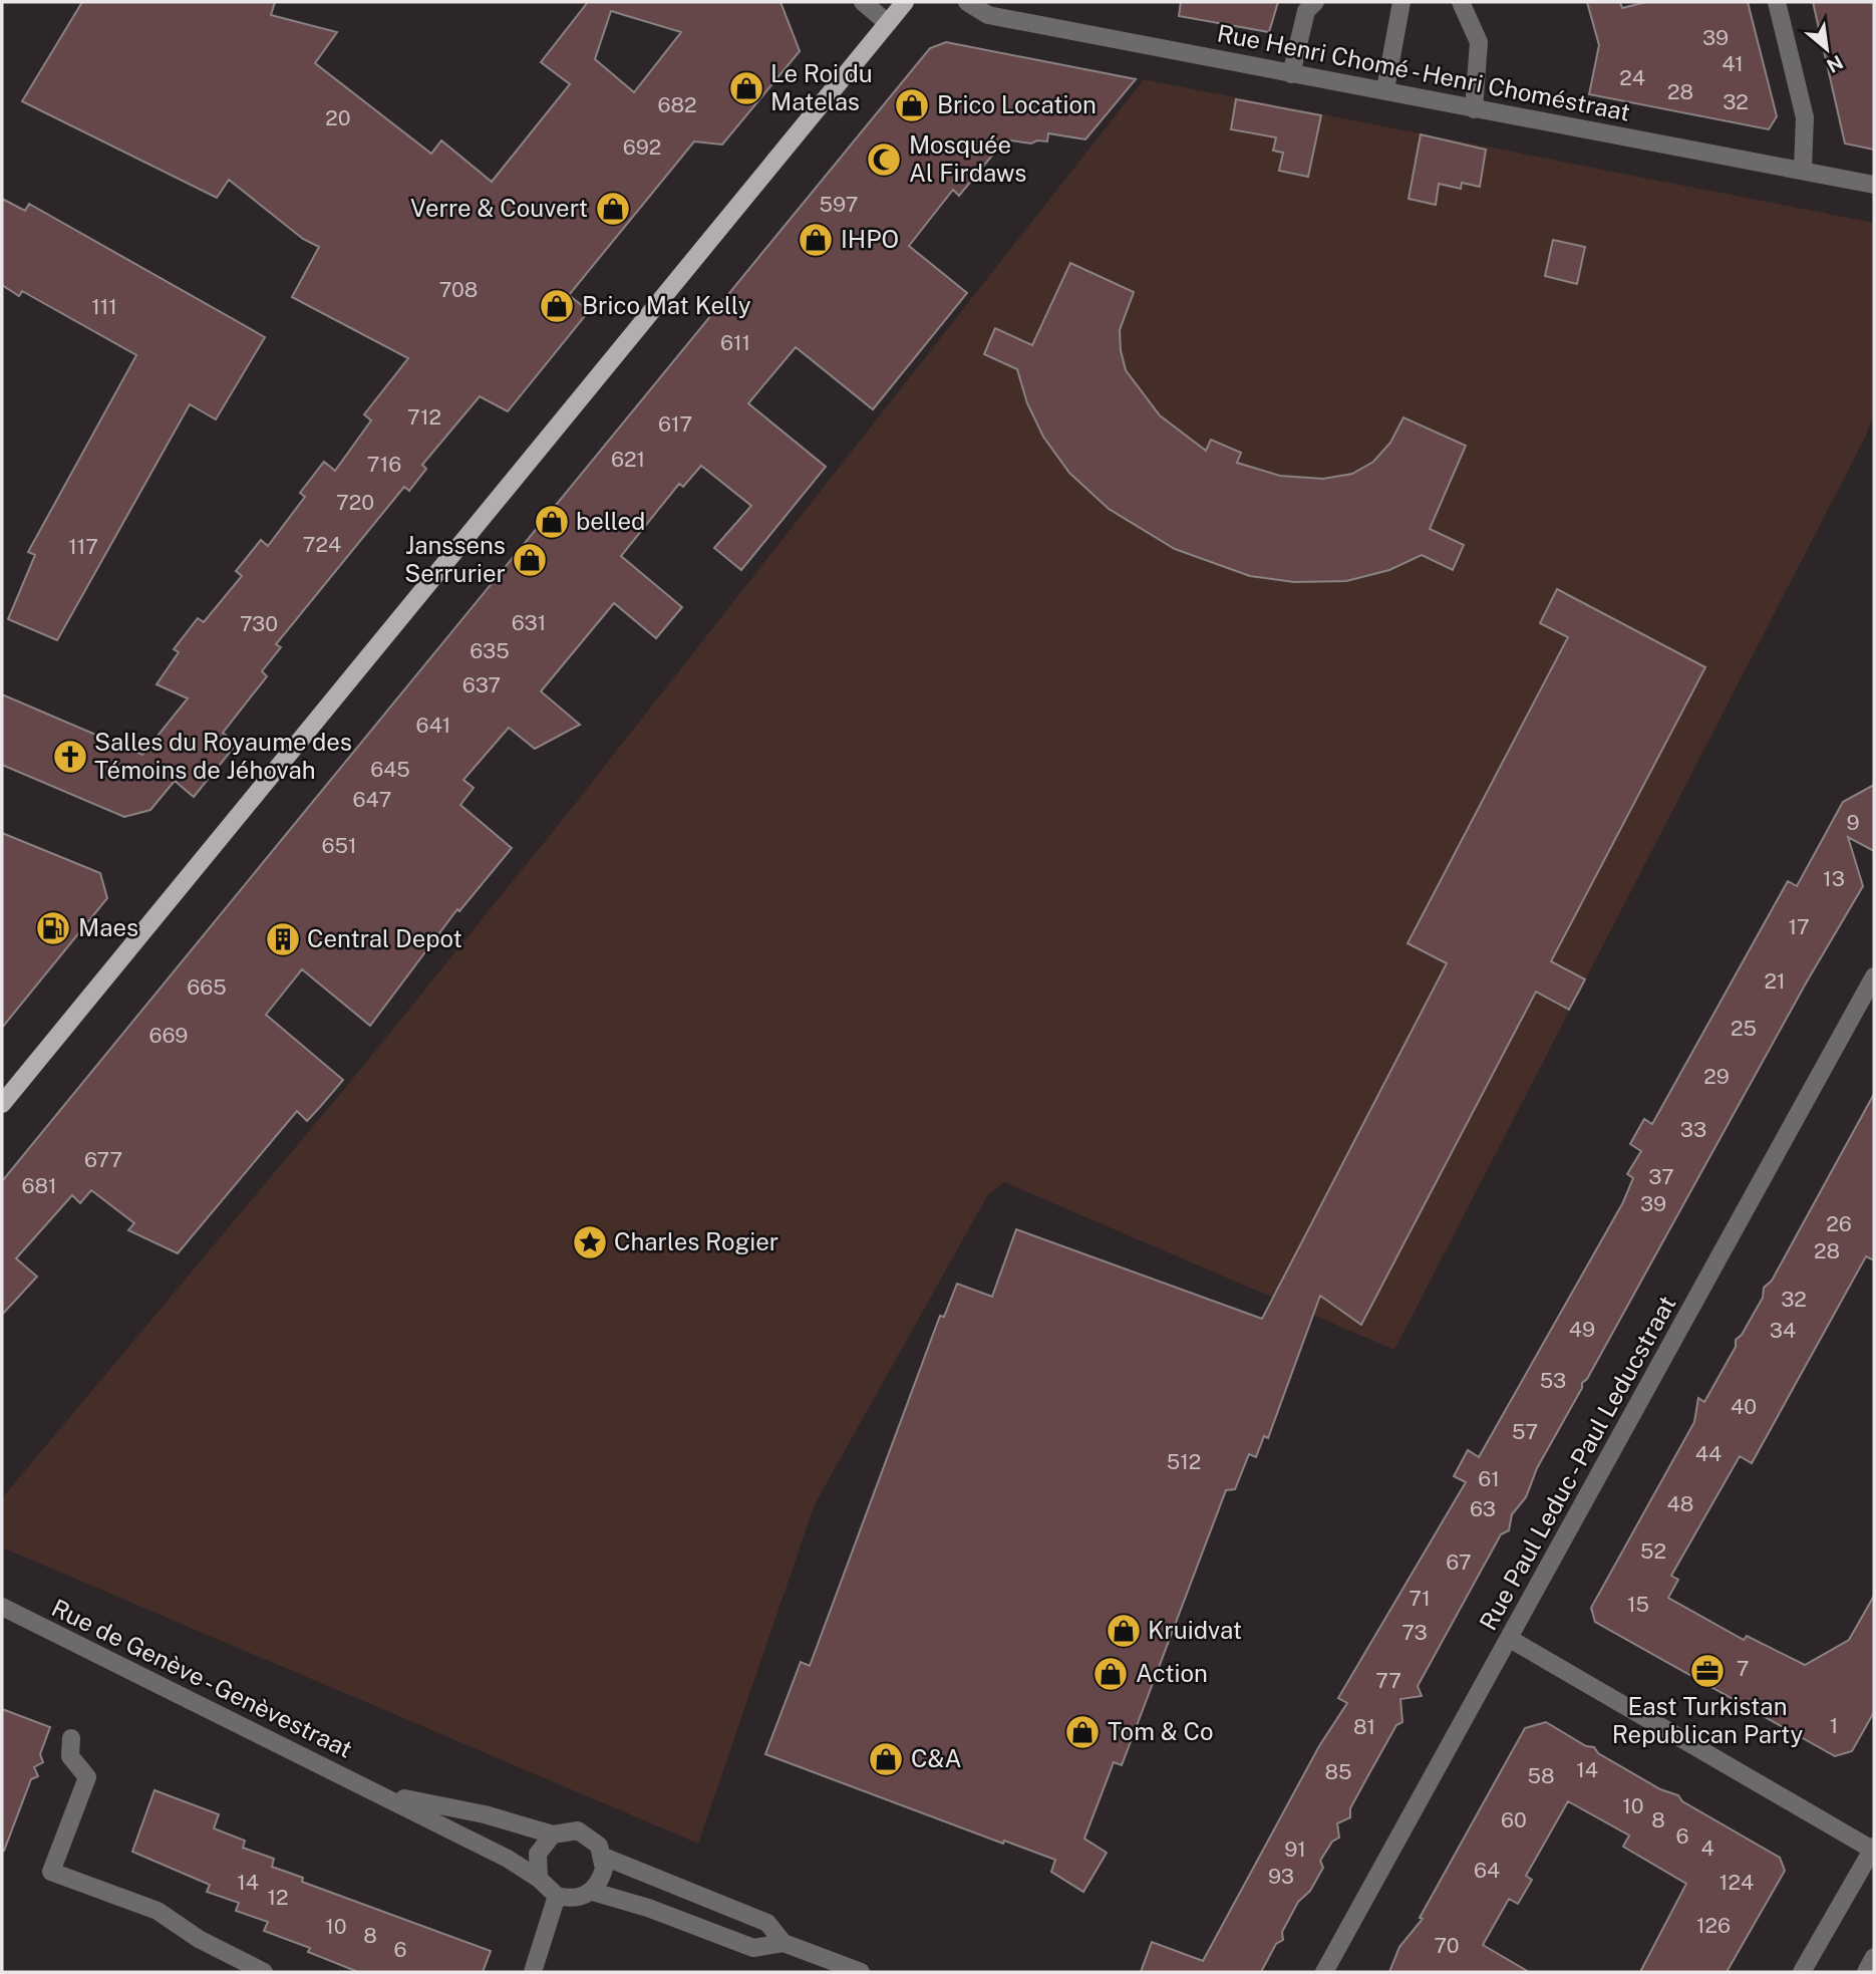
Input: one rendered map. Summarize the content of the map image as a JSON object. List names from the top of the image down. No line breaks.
{"streets":{"street":["Rue Henri Chomé - Henri Choméstraat","Rue Paul Leduc - Paul Leducstraat","Rue de Genève - Genèvestraat"]},"places":{"shop":["Le Roi du Matelas","Brico Location","Verre & Couvert","IHPO","Brico Mat Kelly","belled","Janssens Serrurier","Kruidvat","Action","Tom & Co","C&A"],"mosque":["Mosquée Al Firdaws"],"church":["Salles du Royaume des Témoins de Jéhovah"],"fuel station":["Maes"],"building":["Central Depot"],"place":["Charles Rogier"],"office":["East Turkistan Republican Party"]},"house_numbers":["39","41","24","28","32","682","20","692","597","708","111","611","712","617","621","716","720","724","117","631","730","635","637","641","645","647","9","651","13","17","21","665","25","669","29","33","677","37","681","39","26","28","32","49","34","53","40","57","44","512","61","48","63","52","67","71","15","73","7","77","1","81","14","85","58","10","60","8","6","4","91","64","93","14","124","12","126","10","8","70","6"],"north":"bottom right"}
